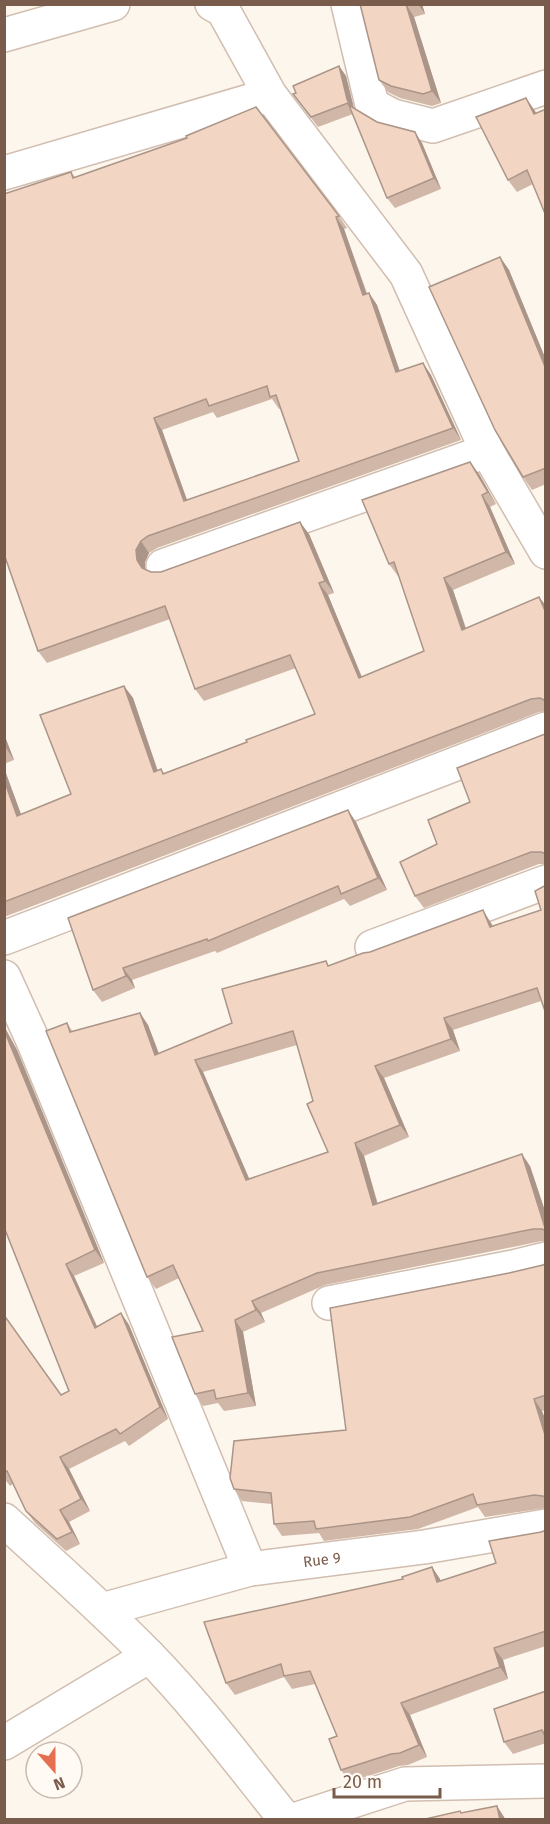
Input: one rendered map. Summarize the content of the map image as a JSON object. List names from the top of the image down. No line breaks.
{"streets":{"street":["Rue 9"]},"scale_bar":"20 m","north":"bottom"}
